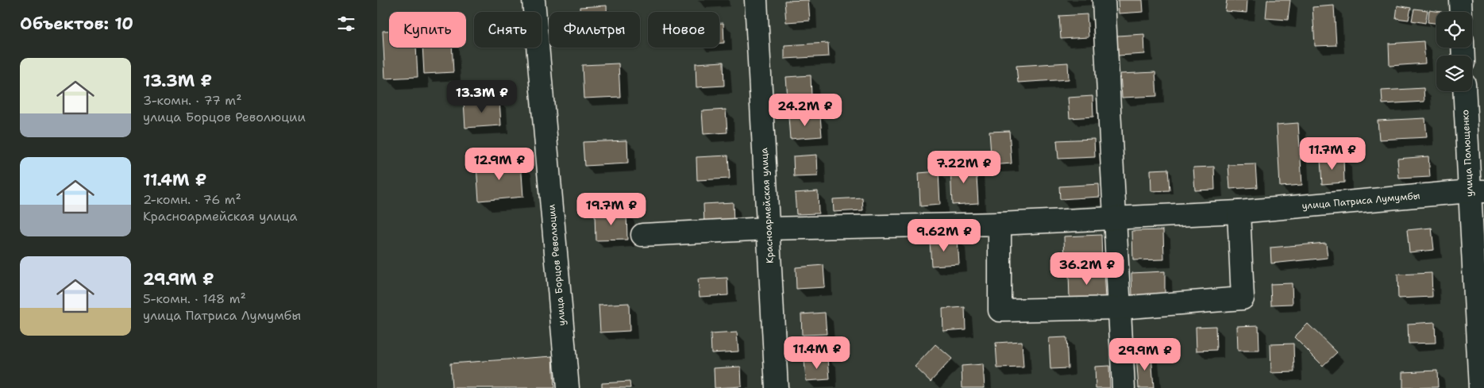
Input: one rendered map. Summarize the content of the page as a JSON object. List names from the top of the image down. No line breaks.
{"streets":{"street":["улица Полющенко","улица Патриса Лумумбы","Красноармейская улица","улица Борцов Революции"]},"crossings":[["улица Полющенко","улица Патриса Лумумбы"],["улица Патриса Лумумбы","Красноармейская улица"]],"page":{"heading":"Объектов: 10","chip":["Купить","Снять","Фильтры","Новое"],"list":[{"name":"13.3M ₽","note":"3-комн. · 77 m² · улица Борцов Революции"},{"name":"11.4M ₽","note":"2-комн. · 76 m² · Красноармейская улица"},{"name":"29.9M ₽","note":"5-комн. · 148 m² · улица Патриса Лумумбы"}],"price":["13.3M ₽","24.2M ₽","11.7M ₽","12.9M ₽","7.22M ₽","19.7M ₽","9.62M ₽","36.2M ₽","11.4M ₽","29.9M ₽"]}}
